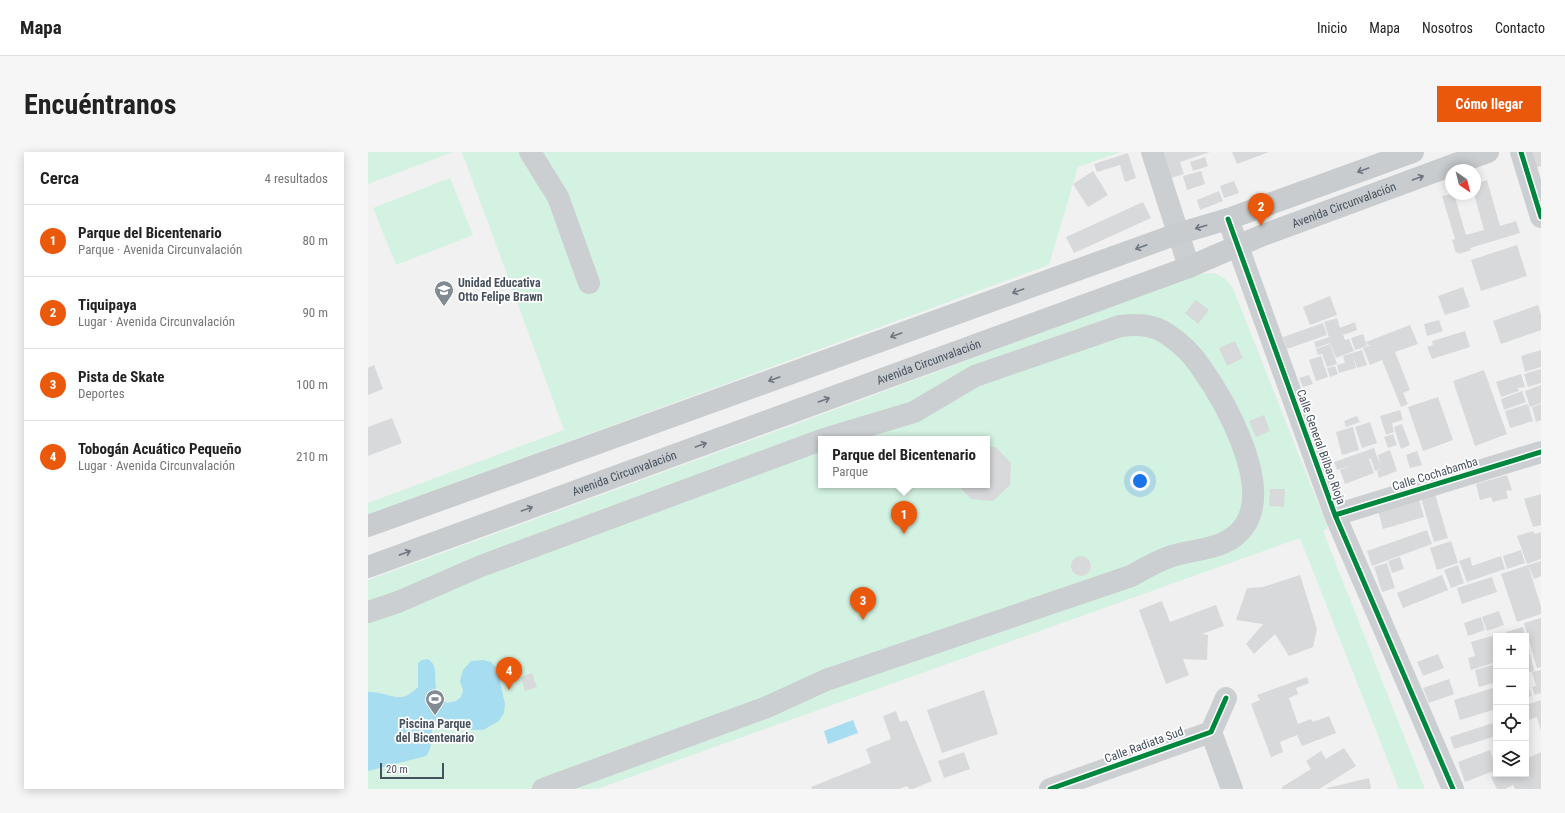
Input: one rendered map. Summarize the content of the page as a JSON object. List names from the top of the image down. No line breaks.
{"streets":{"main road":["Avenida Circunvalación"],"street":["Calle General Bilbao Rioja","Calle Cochabamba","Calle Radiata Sud"]},"crossings":[["Avenida Circunvalación","Calle General Bilbao Rioja"],["Calle General Bilbao Rioja","Calle Cochabamba"]],"places":{"school or university":["Unidad Educativa Otto Felipe Brawn"],"sports":["Piscina Parque del Bicentenario"]},"scale_bar":"20 m","north":"bottom right","page":{"header":"Mapa","nav":["Inicio","Mapa","Nosotros","Contacto"],"buttons":"Cómo llegar","title":"Encuéntranos","heading":["Cerca","4 resultados"],"pins":["2","1","3","4"],"list":[{"mark":"1","name":"Parque del Bicentenario","note":"Parque · Avenida Circunvalación","value":"80 m"},{"mark":"2","name":"Tiquipaya","note":"Lugar · Avenida Circunvalación","value":"90 m"},{"mark":"3","name":"Pista de Skate","note":"Deportes","value":"100 m"},{"mark":"4","name":"Tobogán Acuático Pequeño","note":"Lugar · Avenida Circunvalación","value":"210 m"}],"popup":["Parque del Bicentenario","Parque"],"map_buttons":["+","−"],"scale":"20 m"}}
